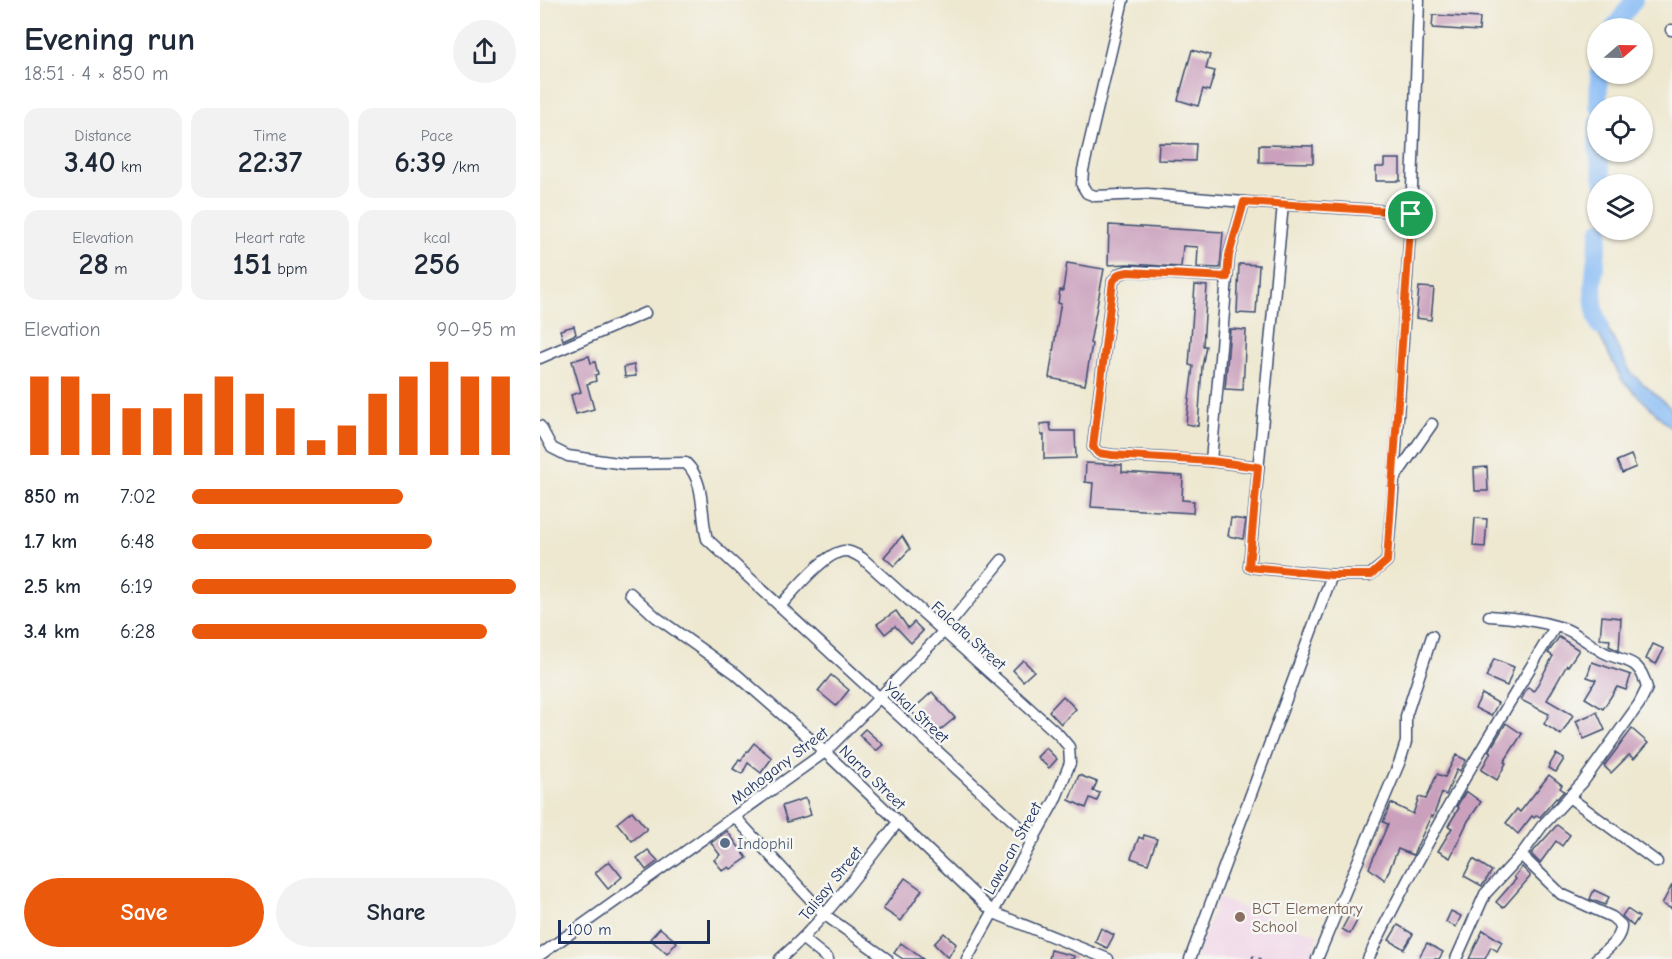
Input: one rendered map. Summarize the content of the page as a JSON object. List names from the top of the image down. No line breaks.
{"streets":{"street":["Falcata Street","Yakal Street","Mahogany Street","Narra Street","Lawa-an Street","Talisay Street"]},"crossings":[["Falcata Street","Yakal Street"],["Falcata Street","Mahogany Street"],["Falcata Street","Lawa-an Street"],["Yakal Street","Mahogany Street"],["Yakal Street","Lawa-an Street"],["Mahogany Street","Narra Street"],["Narra Street","Lawa-an Street"],["Narra Street","Talisay Street"]],"places":["Indophil","BCT Elementary School"],"scale_bar":"100 m","north":"right","page":{"heading":["Evening run","18:51 · 4 × 850 m"],"stats":[["Distance","3.40 km"],["Time","22:37"],["Pace","6:39 /km"],["Elevation","28 m"],["Heart rate","151 bpm"],["kcal","256"]],"chart":["Elevation","90–95 m"],"list":[{"name":"850 m","note":"7:02"},{"name":"1.7 km","note":"6:48"},{"name":"2.5 km","note":"6:19"},{"name":"3.4 km","note":"6:28"}],"buttons":["Save","Share"],"scale":"100 m"}}
